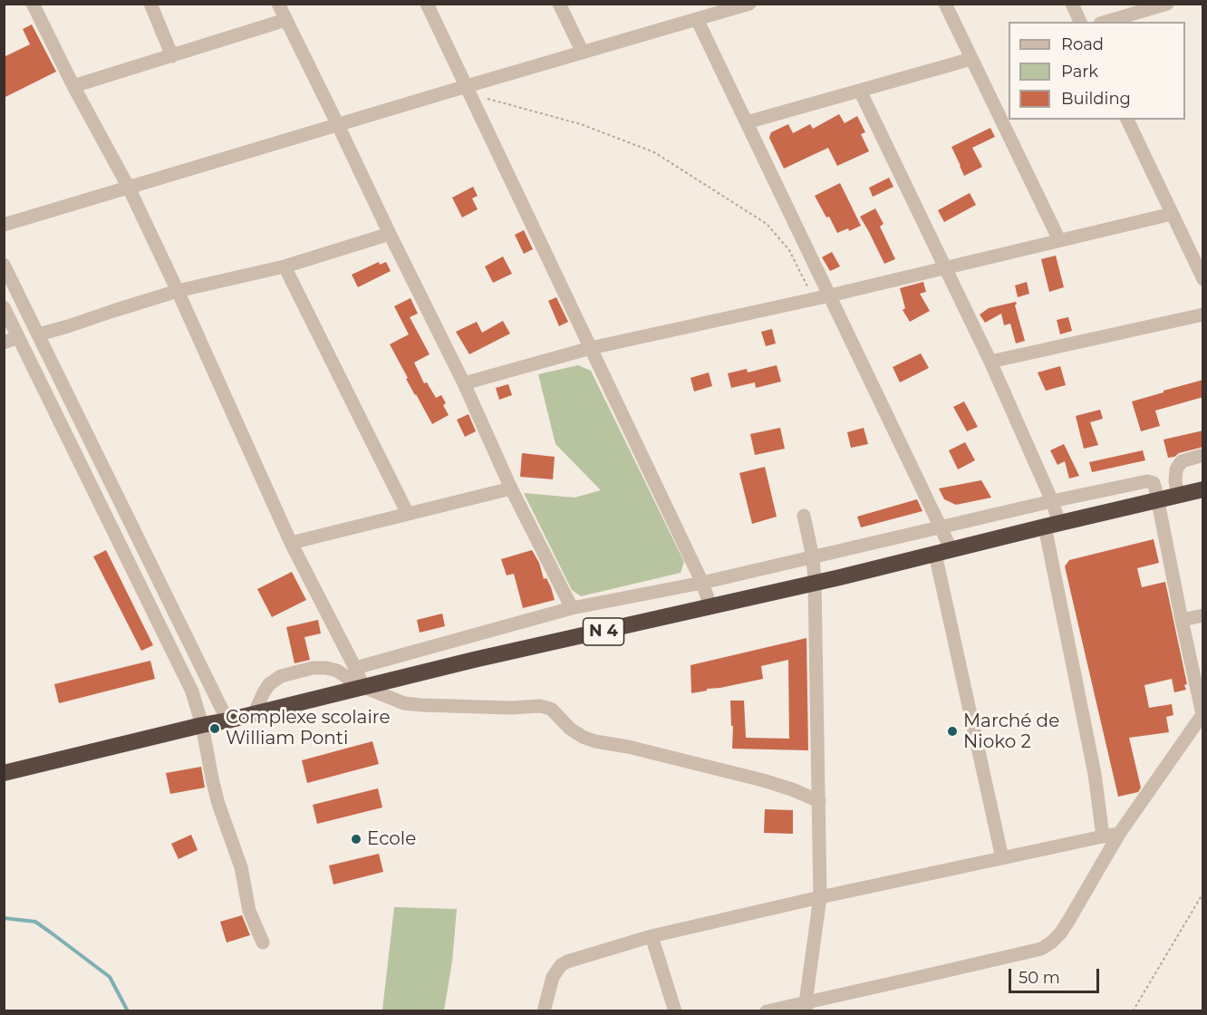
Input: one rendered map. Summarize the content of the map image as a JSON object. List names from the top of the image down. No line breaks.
{"streets":{"highway":["N 4"]},"places":["Complexe scolaire William Ponti","Marché de Nioko 2","Ecole"],"legend":["Road","Park","Building"],"scale_bar":"50 m"}
